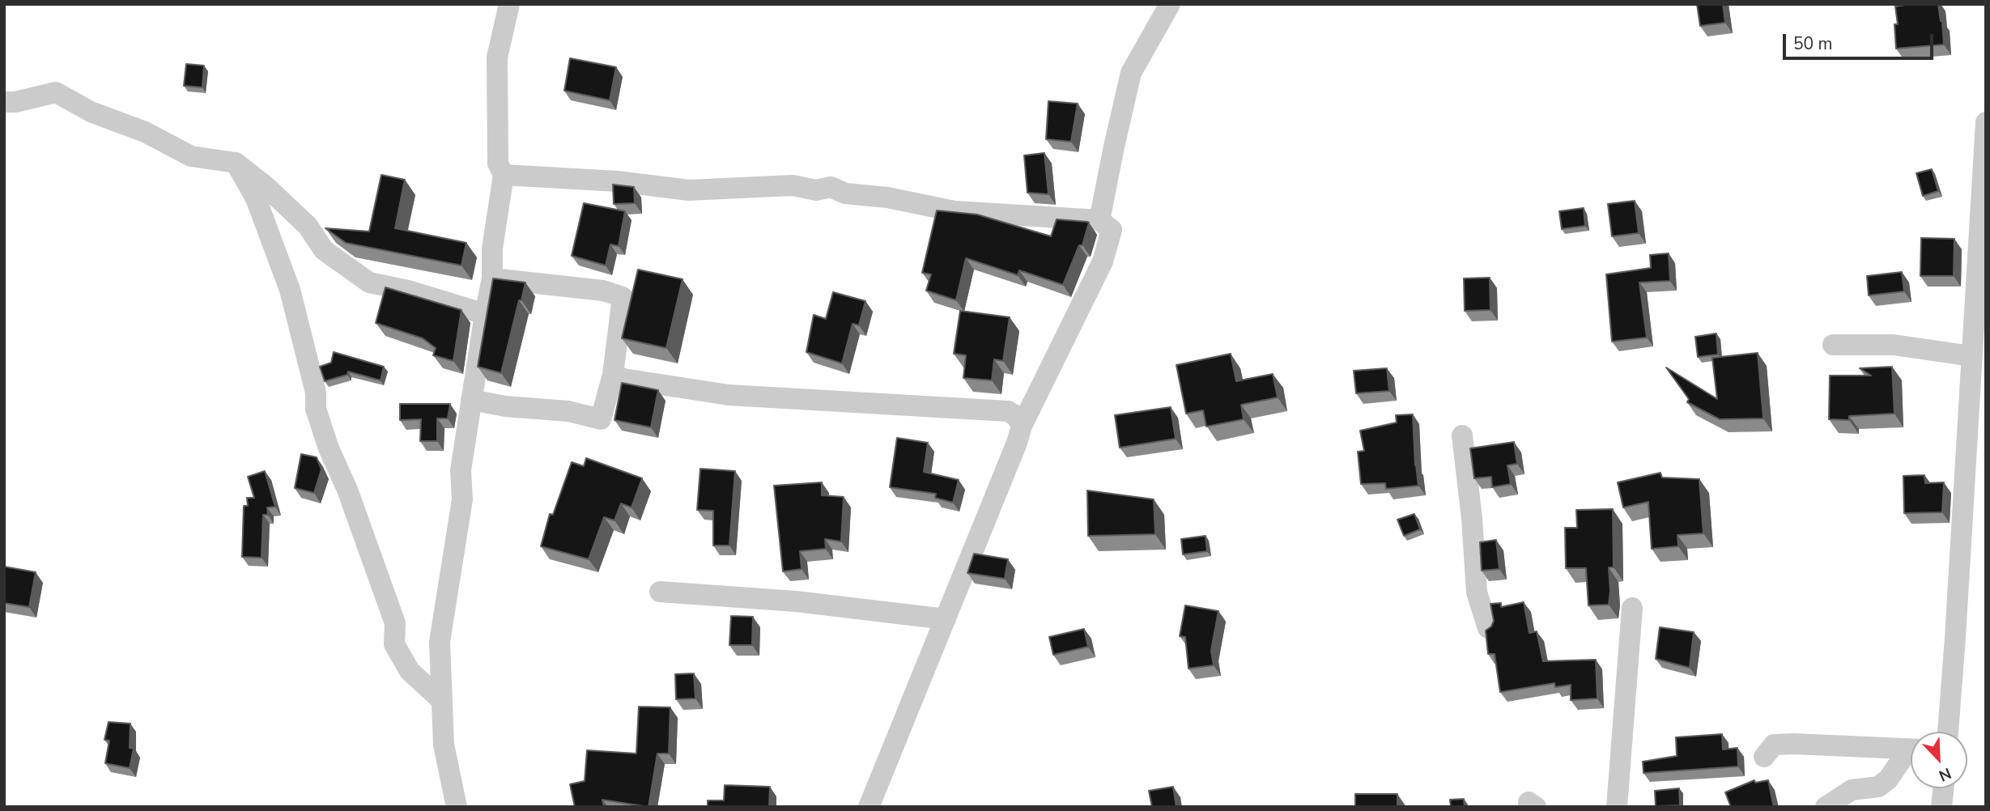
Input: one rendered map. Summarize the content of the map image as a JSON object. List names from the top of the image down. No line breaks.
{"scale_bar":"50 m","north":"bottom right"}
